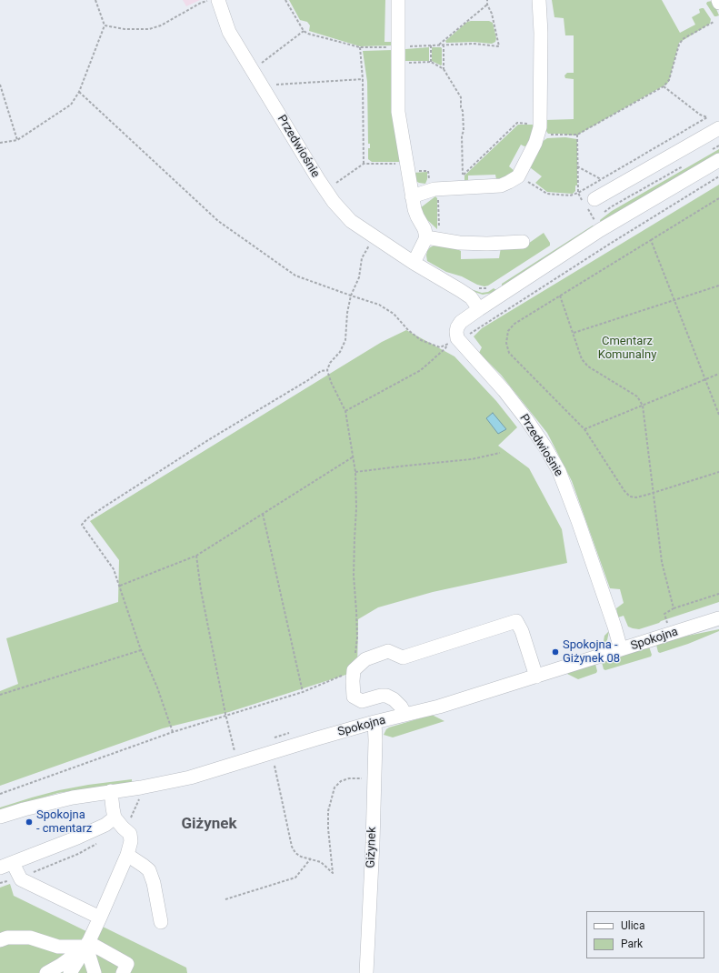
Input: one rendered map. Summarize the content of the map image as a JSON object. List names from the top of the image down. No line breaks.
{"streets":{"street":["Przedwiośnie","Spokojna","Giżynek"]},"crossings":[["Przedwiośnie","Spokojna"],["Spokojna","Giżynek"]],"districts":["Giżynek"],"parks":["Cmentarz Komunalny"],"places":["Spokojna - Giżynek 08","Spokojna - cmentarz"],"legend":["Ulica","Park"]}
